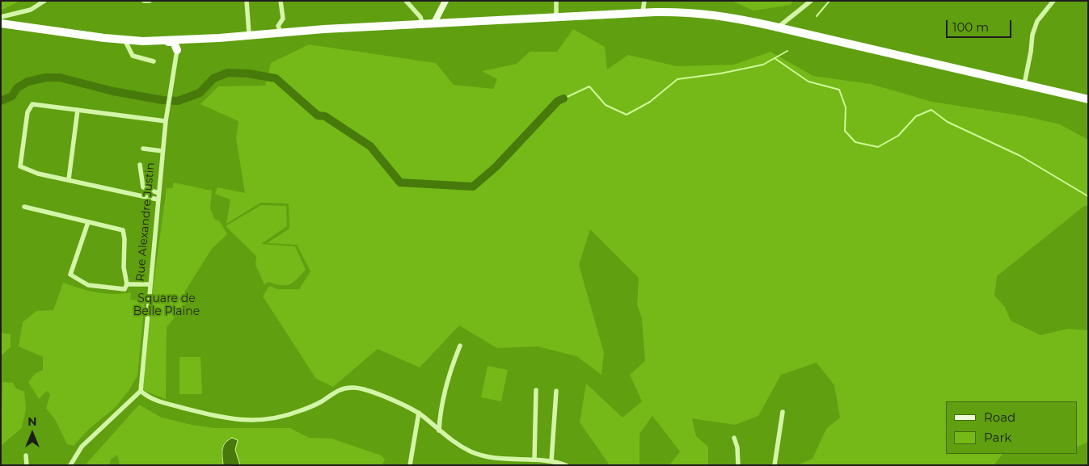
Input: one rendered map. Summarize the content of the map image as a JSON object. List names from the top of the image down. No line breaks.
{"streets":{"street":["Rue Alexandre Justin"]},"parks":["Square de Belle Plaine"],"legend":["Road","Park"],"scale_bar":"100 m","north":"top"}
